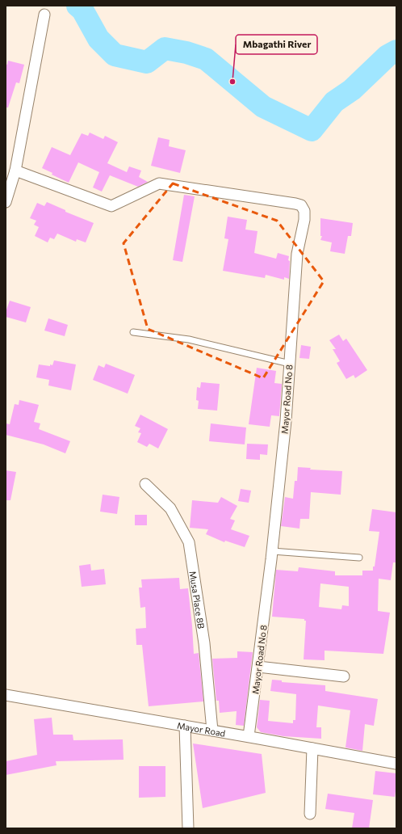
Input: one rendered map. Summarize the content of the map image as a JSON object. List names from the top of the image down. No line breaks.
{"streets":{"street":["Mayor Road No 8","Musa Place 8B","Mayor Road"]},"crossings":[["Mayor Road No 8","Mayor Road"],["Musa Place 8B","Mayor Road"]],"places":["Mbagathi River"]}
